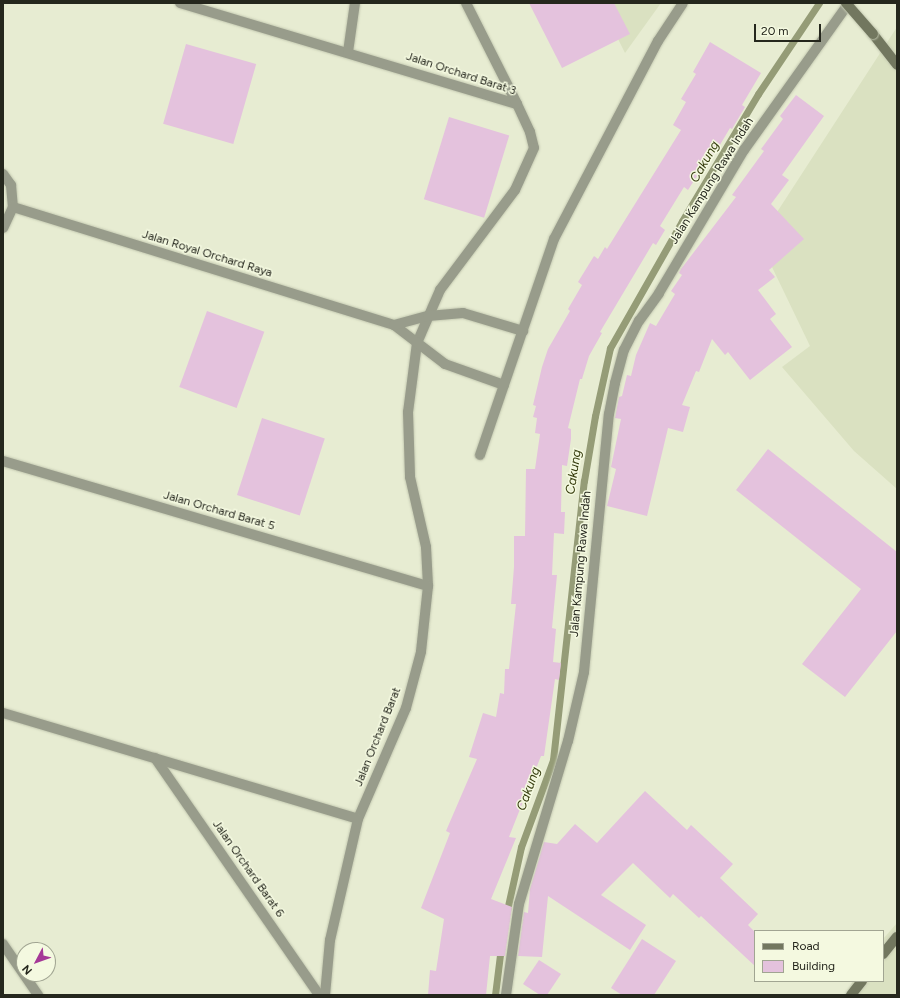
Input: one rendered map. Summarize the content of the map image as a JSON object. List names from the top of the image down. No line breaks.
{"streets":{"street":["Jalan Orchard Barat 3","Jalan Kampung Rawa Indah","Jalan Royal Orchard Raya","Jalan Orchard Barat 5","Jalan Orchard Barat","Jalan Orchard Barat 6"]},"crossings":[["Jalan Orchard Barat 3","Jalan Royal Orchard Raya"],["Jalan Orchard Barat 3","Jalan Orchard Barat"],["Jalan Royal Orchard Raya","Jalan Orchard Barat"],["Jalan Orchard Barat 5","Jalan Orchard Barat"]],"water":["Cakung"],"legend":["Road","Building"],"scale_bar":"20 m","north":"bottom left"}
